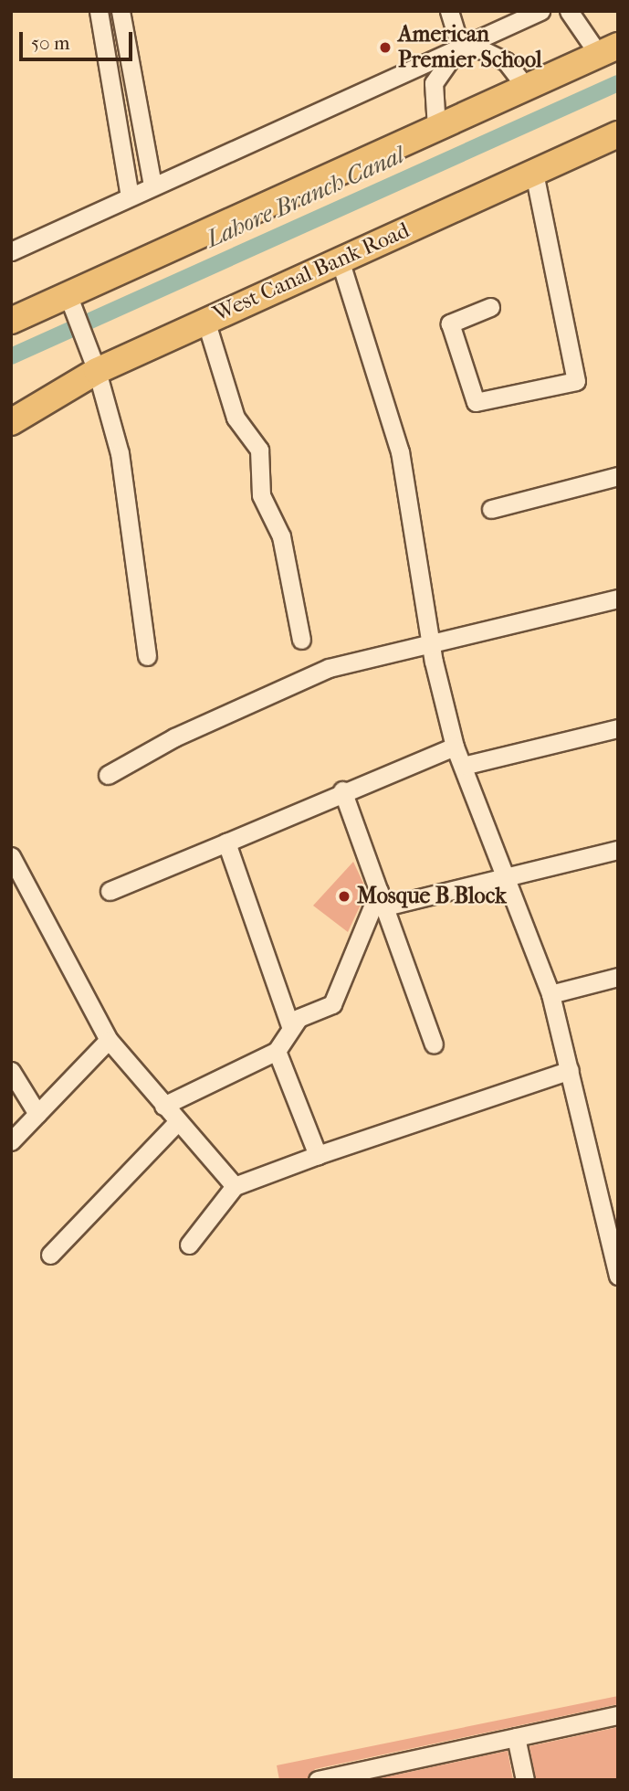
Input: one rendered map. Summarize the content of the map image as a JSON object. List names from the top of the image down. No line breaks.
{"streets":{"highway":["West Canal Bank Road"]},"water":["Lahore Branch Canal"],"places":["American Premier School","Mosque B Block"],"scale_bar":"50 m"}
